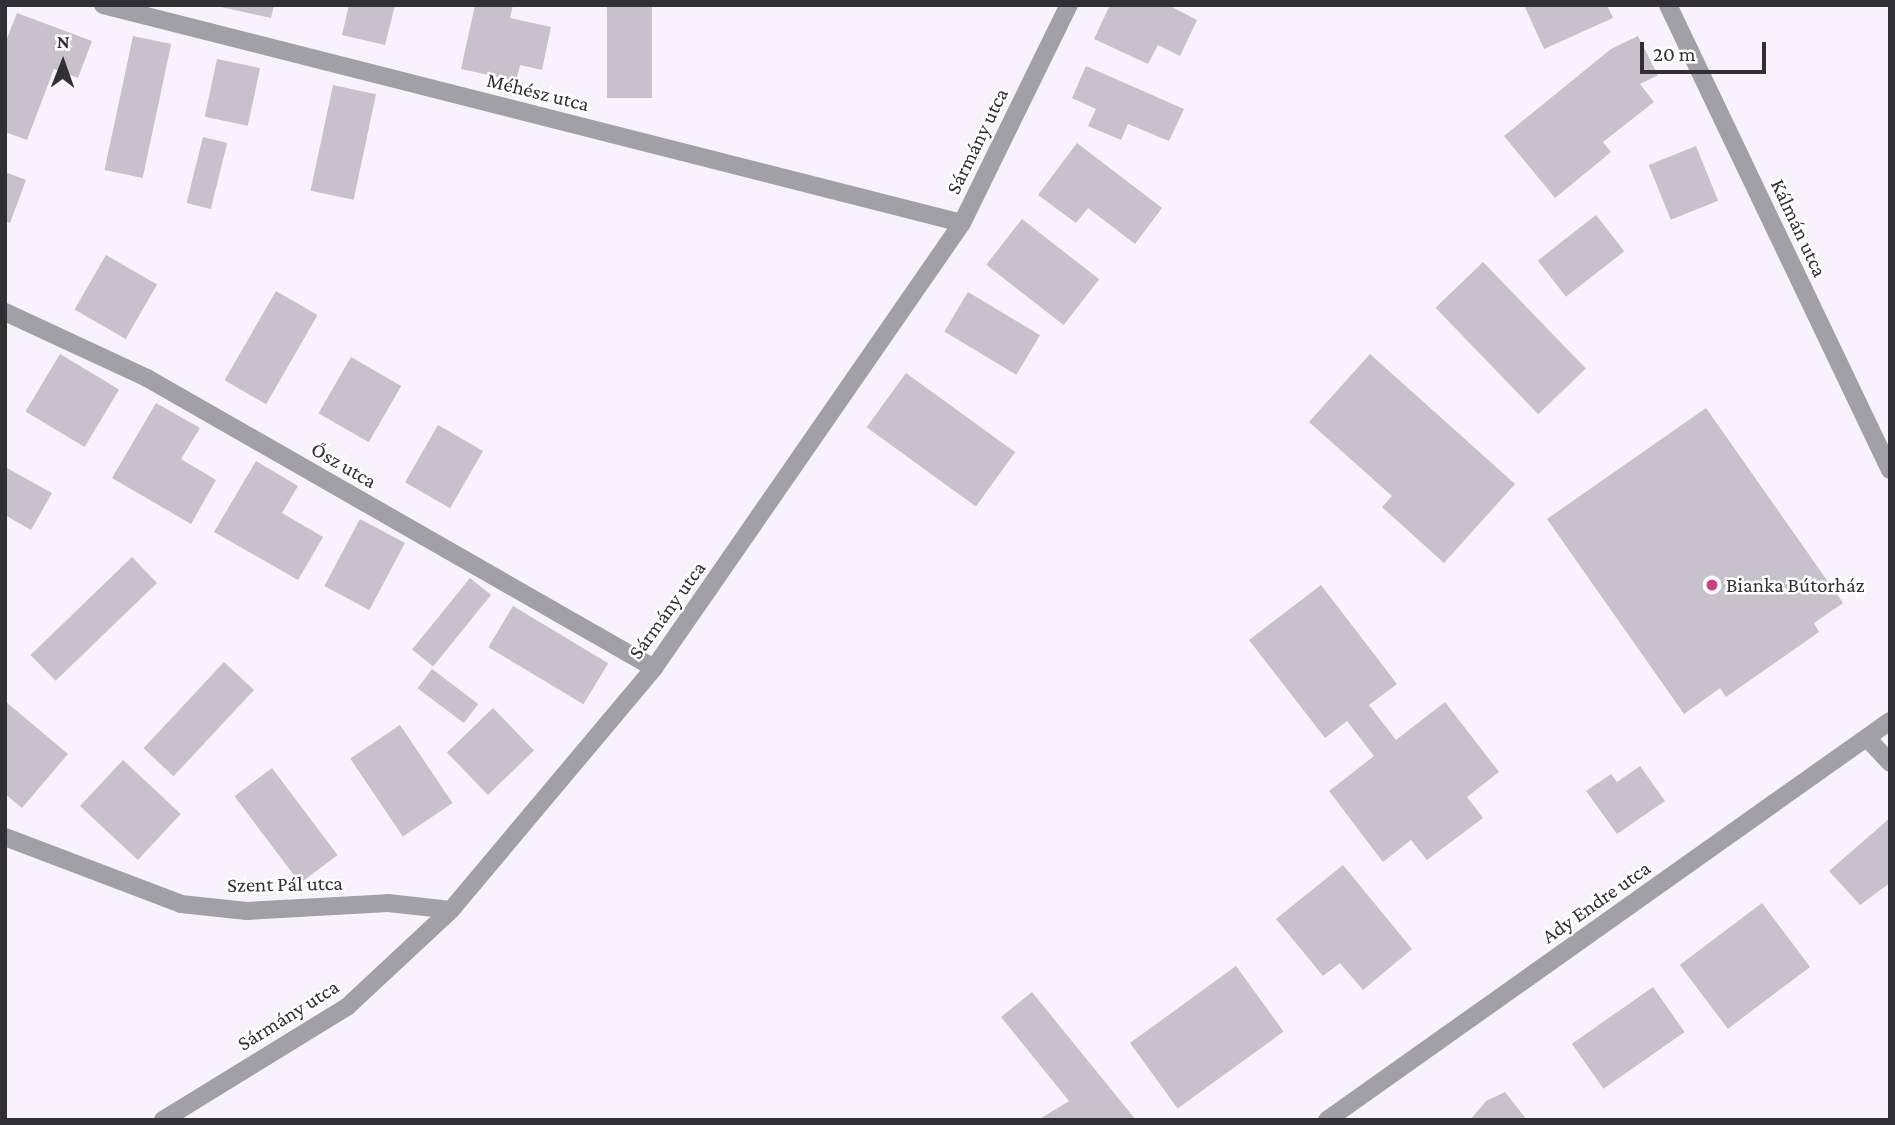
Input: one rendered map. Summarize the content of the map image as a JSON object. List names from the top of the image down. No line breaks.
{"streets":{"street":["Méhész utca","Sármány utca","Kálmán utca","Ősz utca","Szent Pál utca","Ady Endre utca"]},"crossings":[["Méhész utca","Sármány utca"],["Sármány utca","Ősz utca"],["Sármány utca","Szent Pál utca"]],"places":["Bianka Bútorház"],"scale_bar":"20 m","north":"top"}
